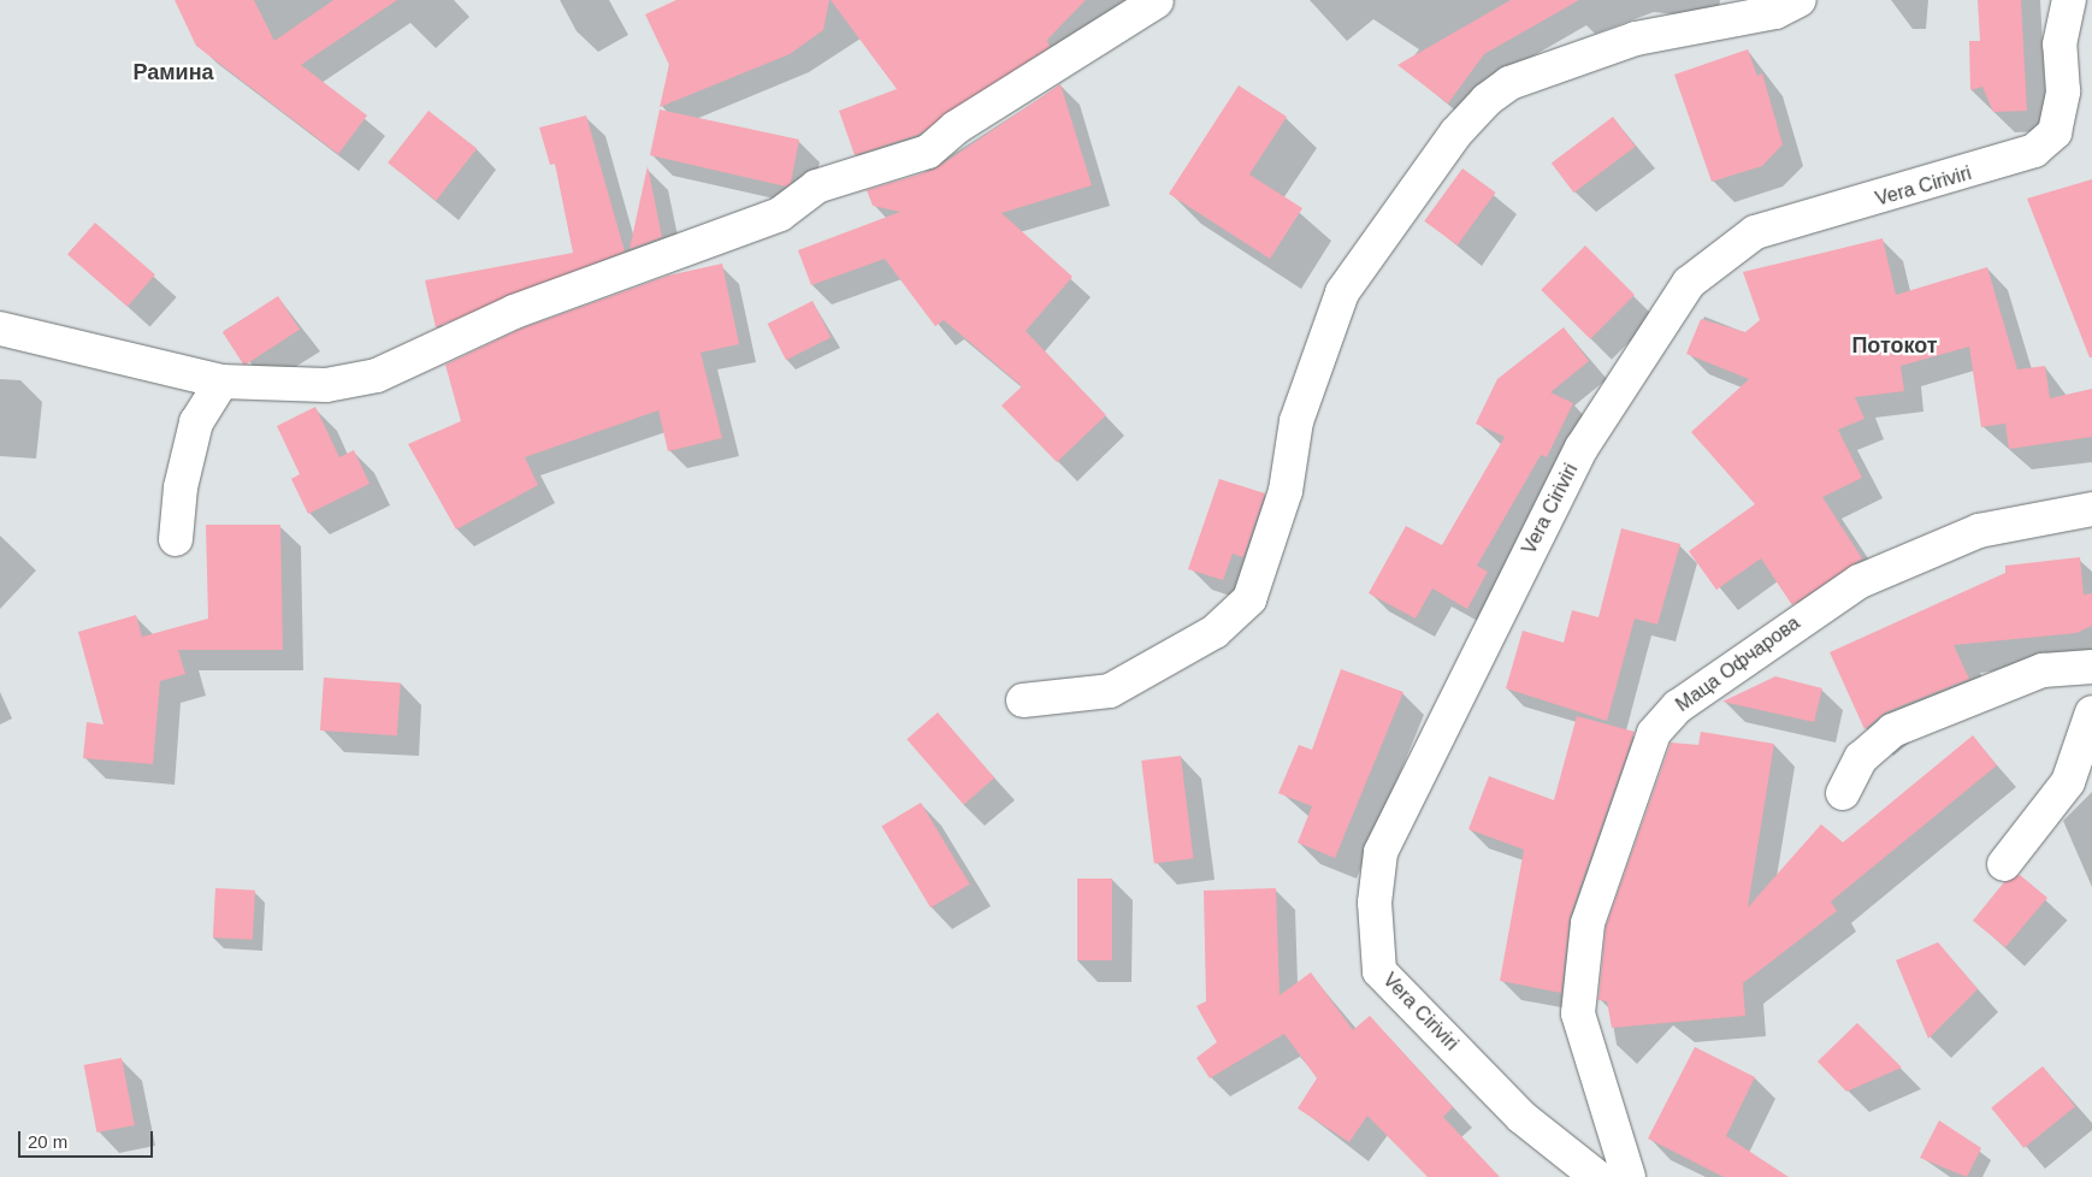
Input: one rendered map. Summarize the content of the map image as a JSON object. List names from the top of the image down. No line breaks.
{"streets":{"street":["Vera Ciriviri","Маца Офчарова"]},"districts":["Рамина","Потокот"],"scale_bar":"20 m"}
